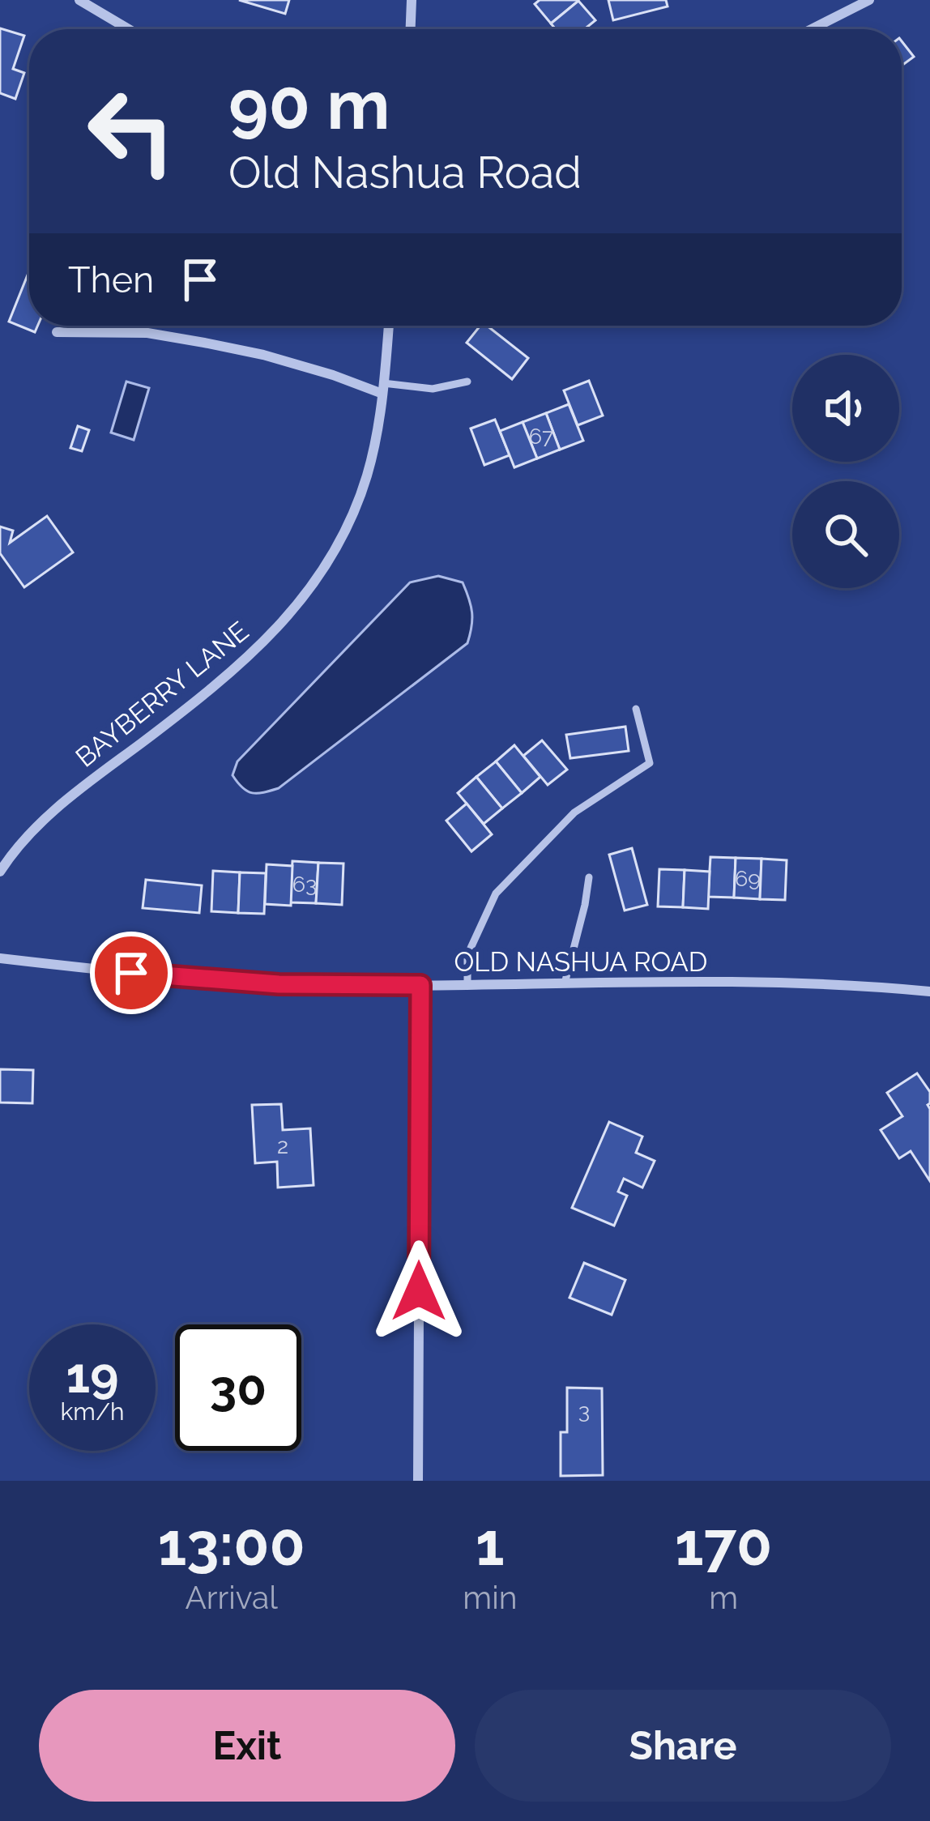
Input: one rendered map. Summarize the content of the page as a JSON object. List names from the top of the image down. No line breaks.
{"streets":{"street":["BAYBERRY LANE","OLD NASHUA ROAD"]},"house_numbers":["67","69","63","2","3"],"page":{"turn":["90 m","Old Nashua Road"],"then":"Then","speed":"19 km/h","limit":"30","eta":["13:00","Arrival","1","min","170","m"],"buttons":["Exit","Share"]}}
